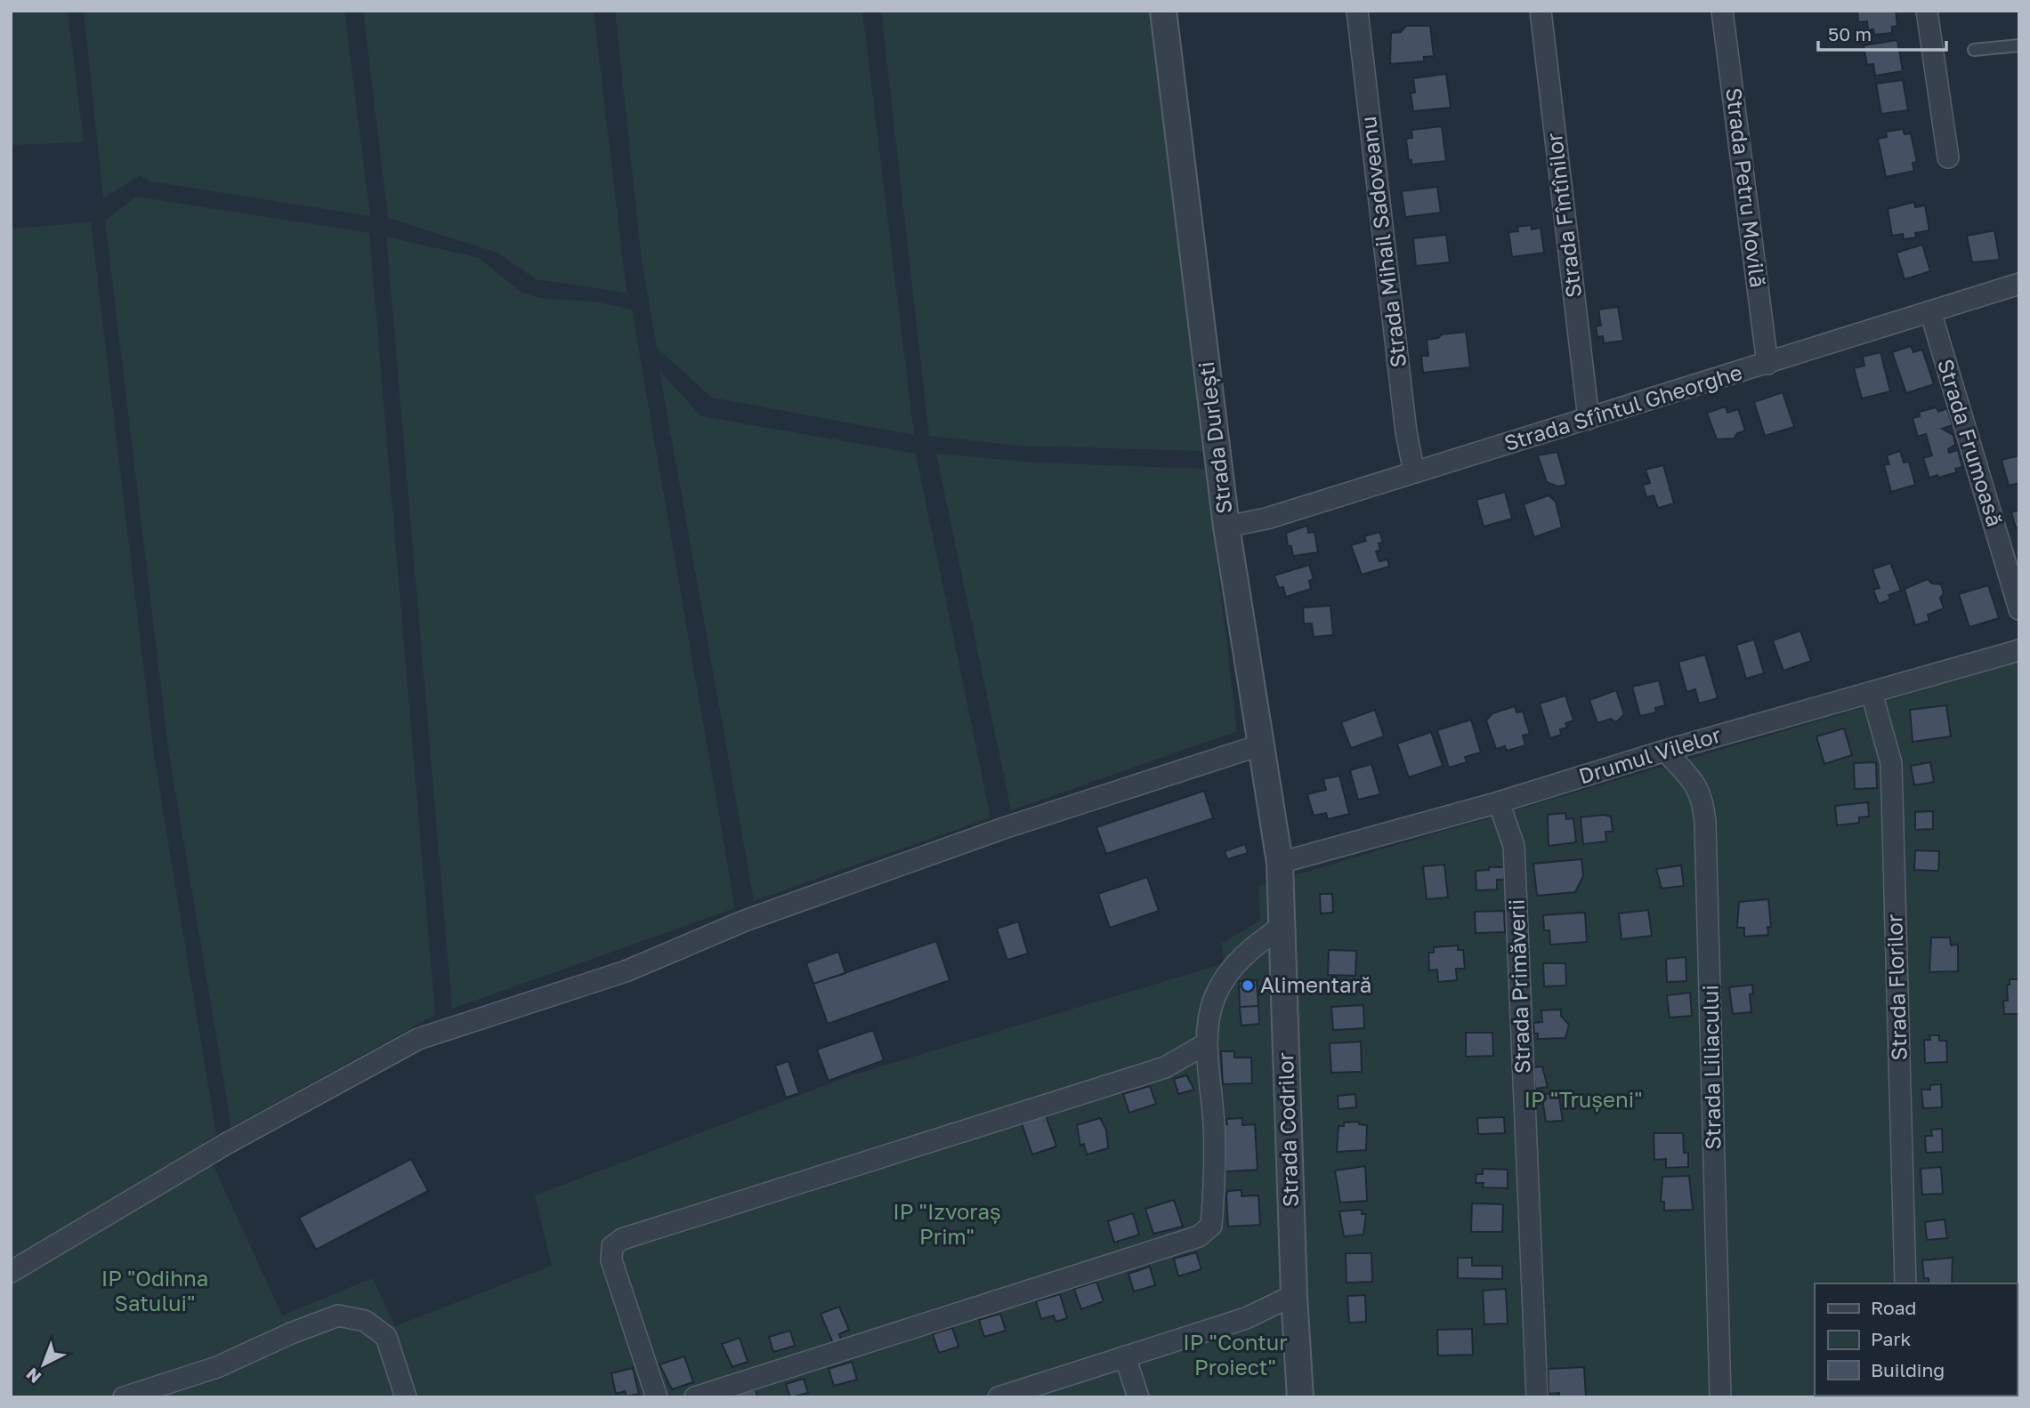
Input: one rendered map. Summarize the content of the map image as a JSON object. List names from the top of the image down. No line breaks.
{"streets":{"street":["Strada Petru Movilă","Strada Fîntînilor","Strada Mihail Sadoveanu","Strada Sfîntul Gheorghe","Strada Durlești","Strada Frumoasă","Drumul Vilelor","Strada Primăverii","Strada Florilor","Strada Liliacului","Strada Codrilor"]},"crossings":[["Strada Petru Movilă","Strada Sfîntul Gheorghe"],["Strada Fîntînilor","Strada Sfîntul Gheorghe"],["Strada Mihail Sadoveanu","Strada Sfîntul Gheorghe"],["Strada Sfîntul Gheorghe","Strada Durlești"],["Strada Sfîntul Gheorghe","Strada Frumoasă"],["Strada Durlești","Drumul Vilelor"],["Strada Durlești","Strada Codrilor"],["Drumul Vilelor","Strada Primăverii"],["Drumul Vilelor","Strada Florilor"],["Drumul Vilelor","Strada Liliacului"],["Drumul Vilelor","Strada Codrilor"]],"parks":["IP \"Trușeni\"","IP \"Izvoraș Prim\"","IP \"Odihna Satului\"","IP \"Contur Proiect\""],"places":["Alimentară"],"legend":["Road","Park","Building"],"scale_bar":"50 m","north":"bottom left"}
